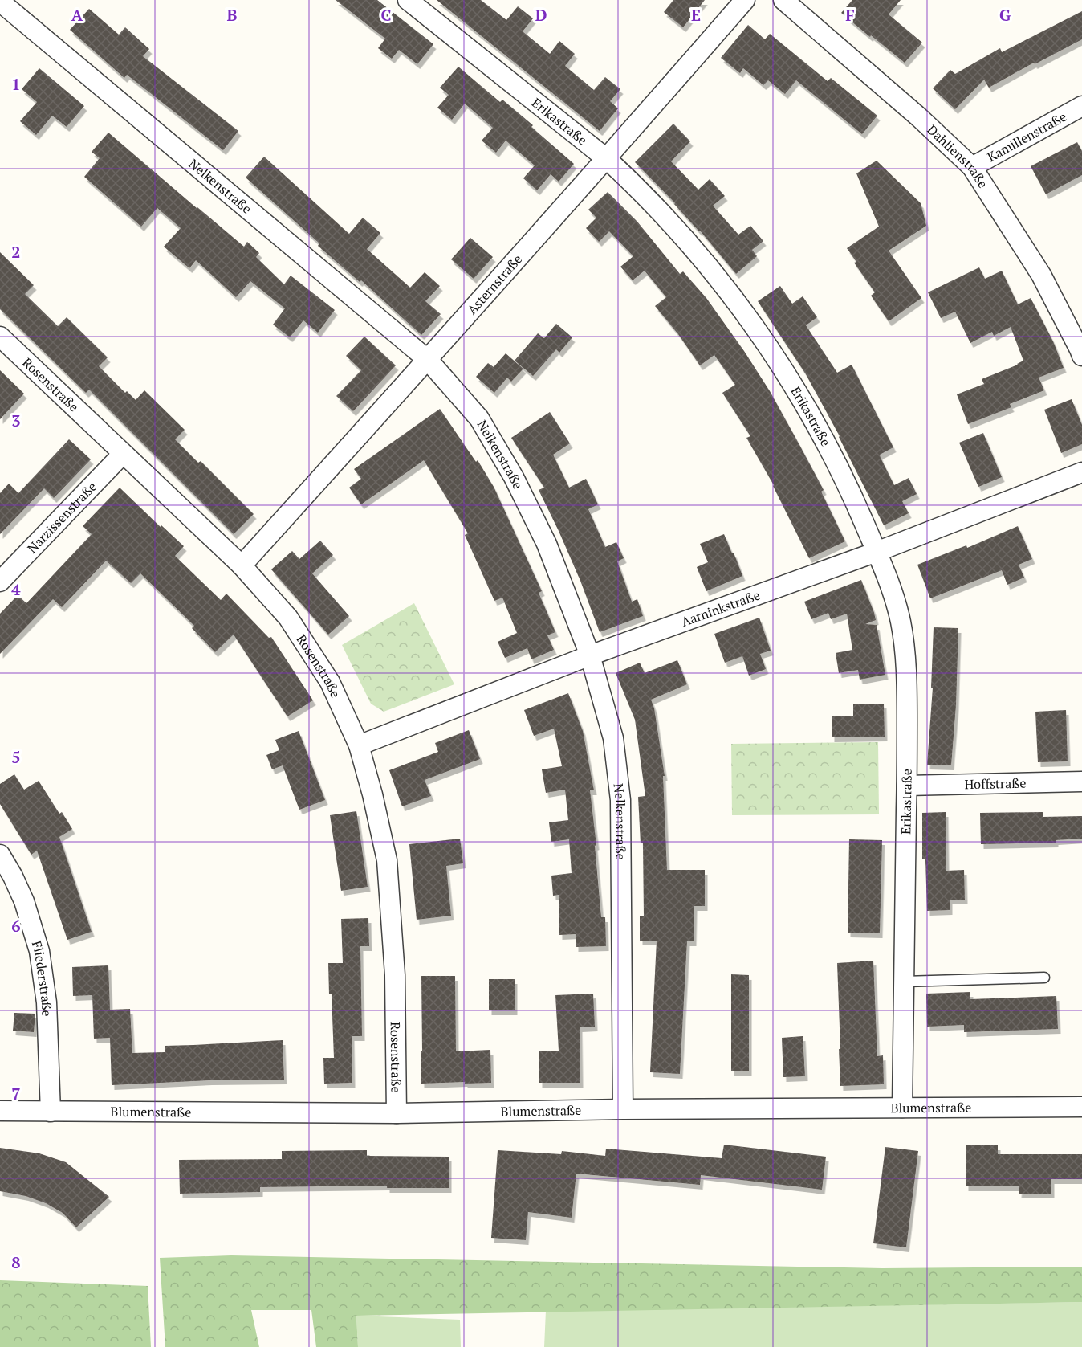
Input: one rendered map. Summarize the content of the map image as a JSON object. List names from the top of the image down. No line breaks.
{"streets":{"street":["Erikastraße","Kamillenstraße","Dahlienstraße","Nelkenstraße","Asternstraße","Rosenstraße","Narzissenstraße","Aarninkstraße","Hoffstraße","Fliederstraße","Blumenstraße"]},"crossings":[["Erikastraße","Asternstraße"],["Erikastraße","Aarninkstraße"],["Erikastraße","Hoffstraße"],["Erikastraße","Blumenstraße"],["Kamillenstraße","Dahlienstraße"],["Nelkenstraße","Asternstraße"],["Nelkenstraße","Aarninkstraße"],["Nelkenstraße","Blumenstraße"],["Asternstraße","Rosenstraße"],["Rosenstraße","Narzissenstraße"],["Rosenstraße","Aarninkstraße"],["Rosenstraße","Blumenstraße"],["Fliederstraße","Blumenstraße"]],"grid":{"columns":["A","B","C","D","E","F","G"],"rows":["1","2","3","4","5","6","7","8"]}}
